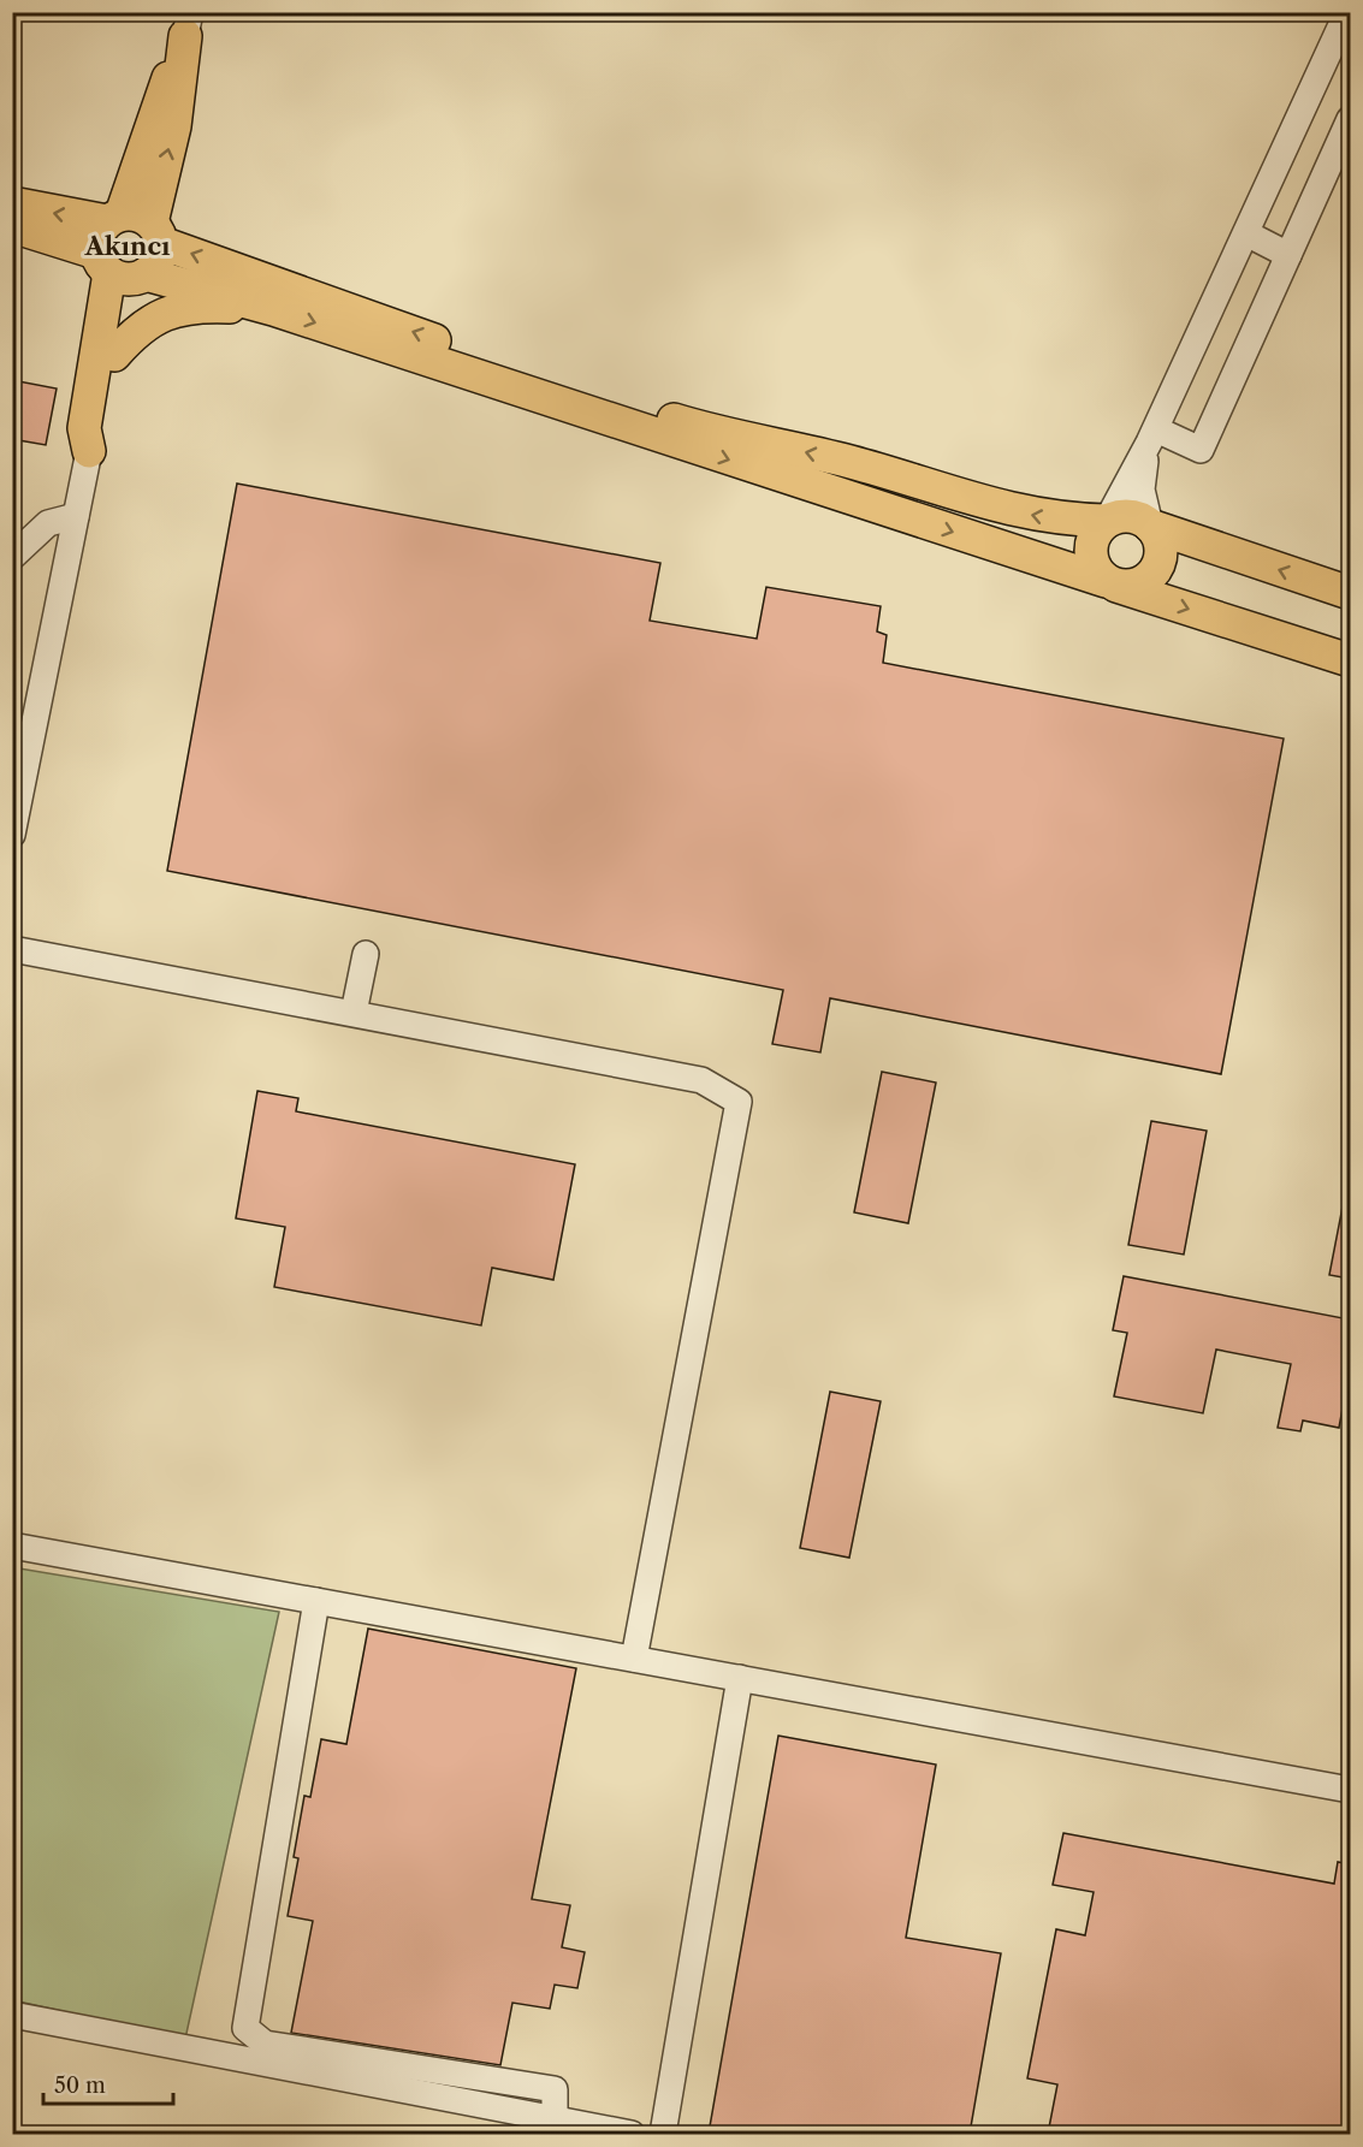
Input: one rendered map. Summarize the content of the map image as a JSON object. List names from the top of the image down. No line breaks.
{"districts":["Akıncı"],"scale_bar":"50 m"}
